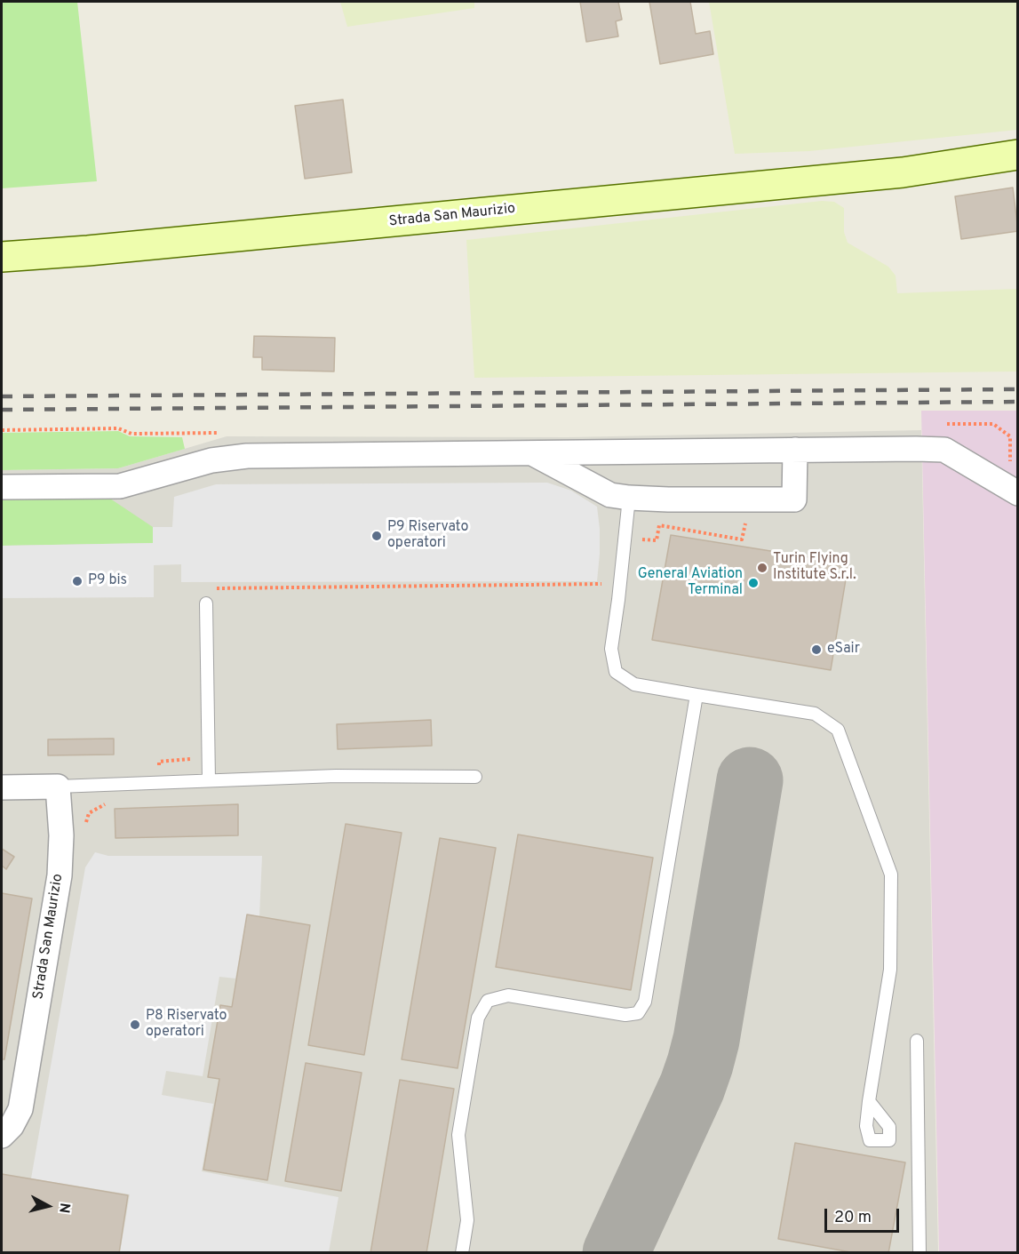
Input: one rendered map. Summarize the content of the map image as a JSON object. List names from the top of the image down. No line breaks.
{"streets":{"main road":["Strada San Maurizio"]},"places":["P9 Riservato operatori","Turin Flying Institute S.r.l.","P9 bis","General Aviation Terminal","eSair","P8 Riservato operatori"],"scale_bar":"20 m","north":"right"}
